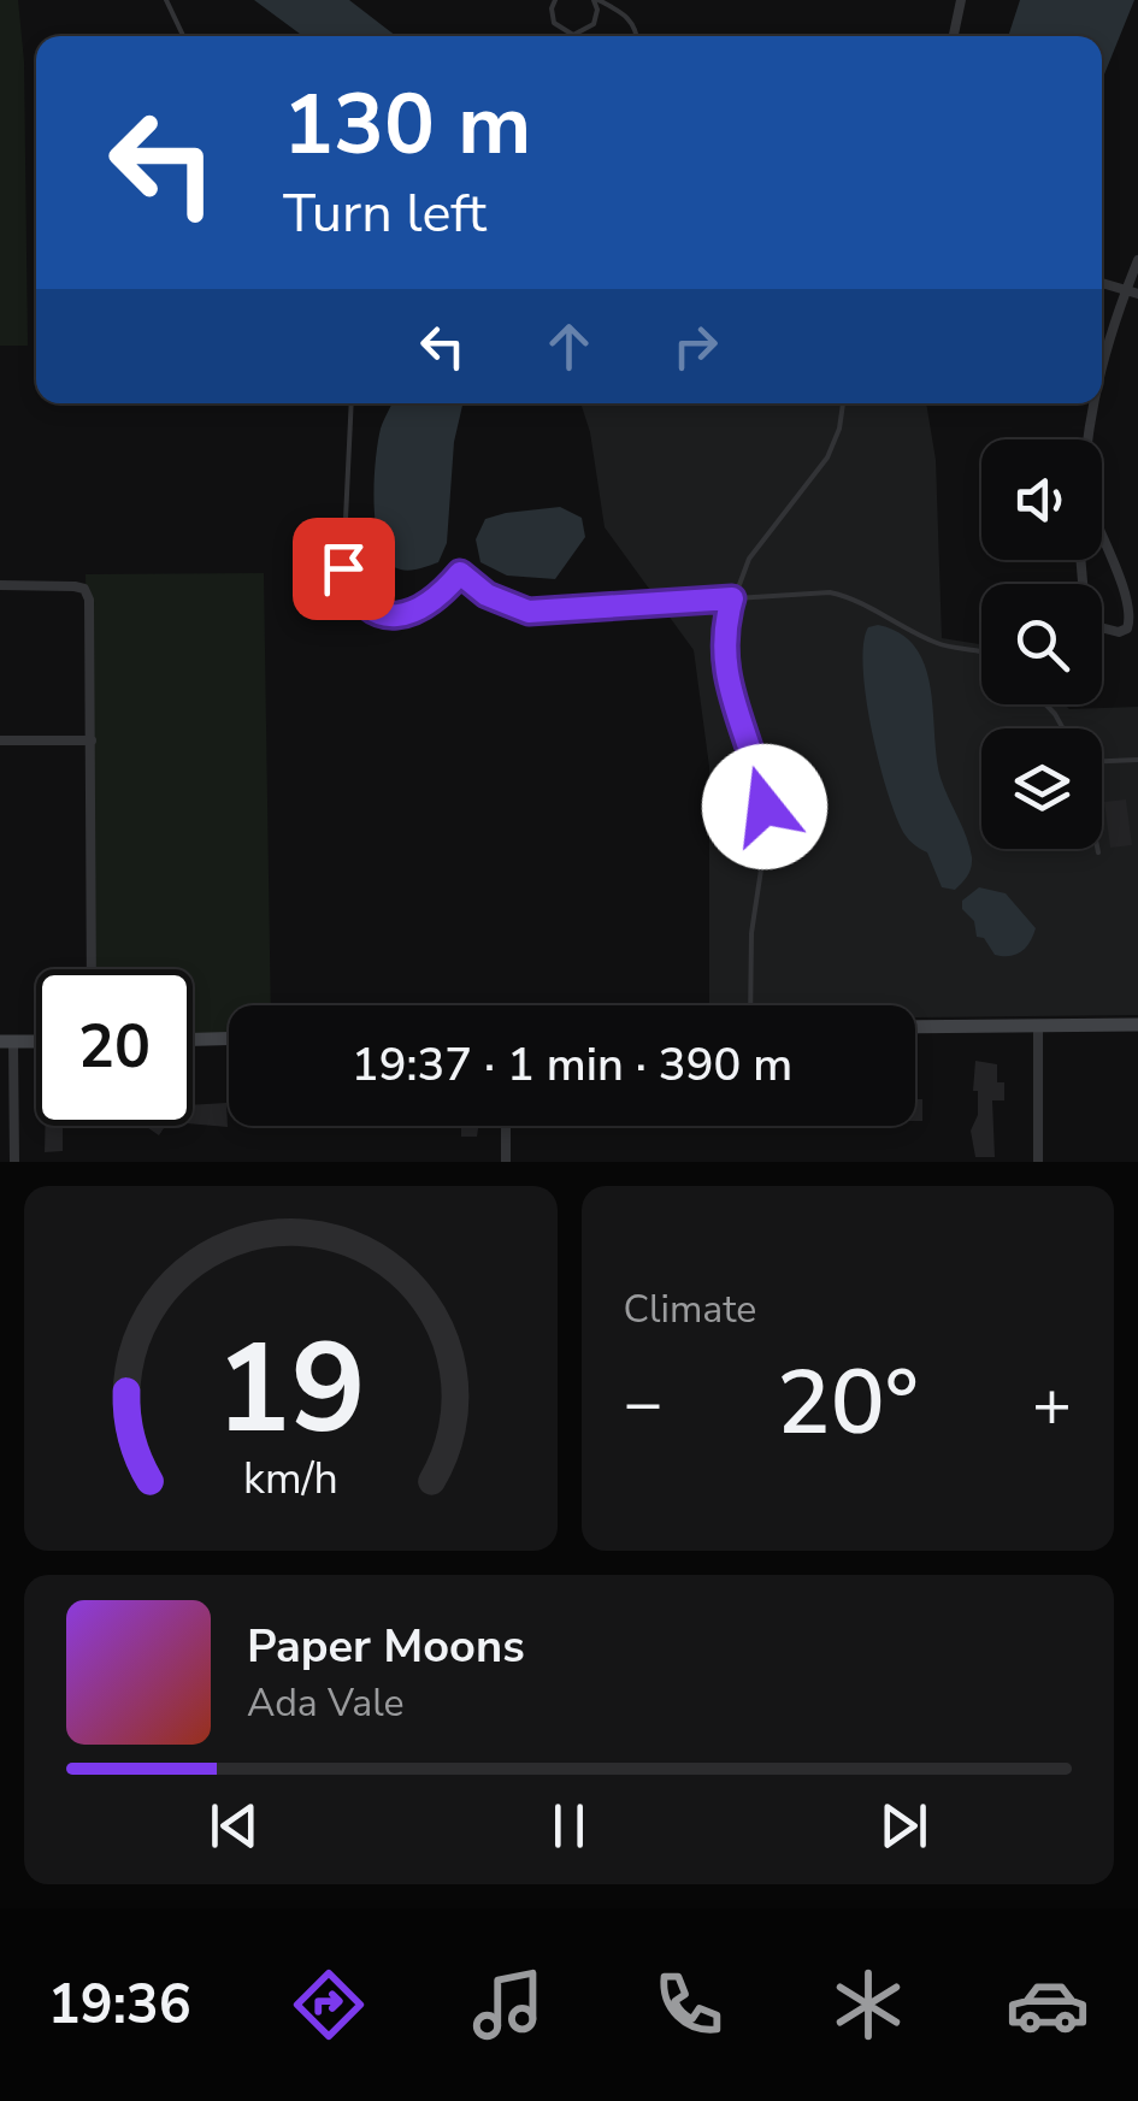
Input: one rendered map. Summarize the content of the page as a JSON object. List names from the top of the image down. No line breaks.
{"page":{"turn":["130 m","Turn left"],"limit":"20","trip":"19:37 · 1 min · 390 m","tile":"Climate","heat":["−","20°","+"],"song":["Paper Moons","Ada Vale"],"tabs":"19:36","gauge":["19","km/h"]}}
